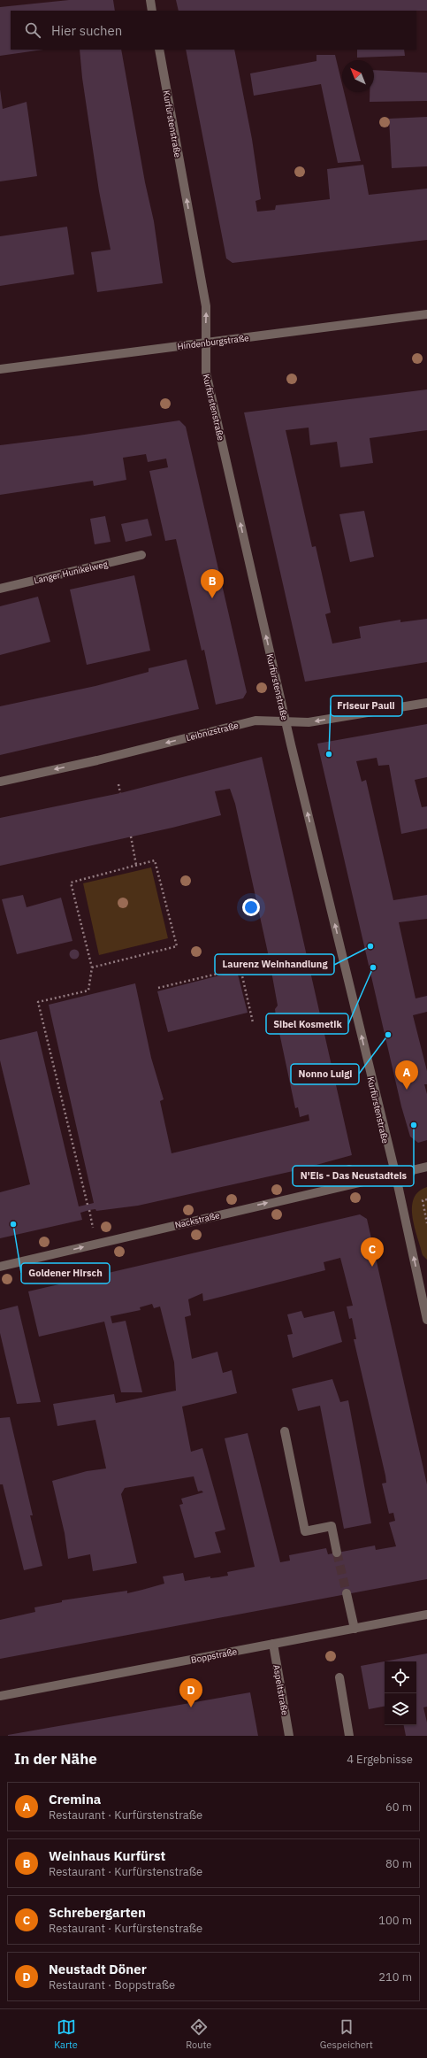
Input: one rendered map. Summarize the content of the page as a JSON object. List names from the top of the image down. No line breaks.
{"streets":{"street":["Kurfürstenstraße","Hindenburgstraße","Langer Hunikelweg","Leibnizstraße","Nackstraße","Boppstraße","Aspeltstraße"]},"crossings":[["Kurfürstenstraße","Hindenburgstraße"],["Kurfürstenstraße","Leibnizstraße"],["Kurfürstenstraße","Nackstraße"],["Boppstraße","Aspeltstraße"]],"one_way":["Kurfürstenstraße","Leibnizstraße","Nackstraße"],"places":["Friseur Pauli","Laurenz Weinhandlung","Sibel Kosmetik","Nonno Luigi","N'Eis - Das Neustadteis","Goldener Hirsch"],"north":"top left","page":{"search":"Hier suchen","pins":["B","A","C","D"],"heading":["In der Nähe","4 Ergebnisse"],"list":[{"mark":"A","name":"Cremina","note":"Restaurant · Kurfürstenstraße","value":"60 m"},{"mark":"B","name":"Weinhaus Kurfürst","note":"Restaurant · Kurfürstenstraße","value":"80 m"},{"mark":"C","name":"Schrebergarten","note":"Restaurant · Kurfürstenstraße","value":"100 m"},{"mark":"D","name":"Neustadt Döner","note":"Restaurant · Boppstraße","value":"210 m"}],"nav":["Karte","Route","Gespeichert"]}}
